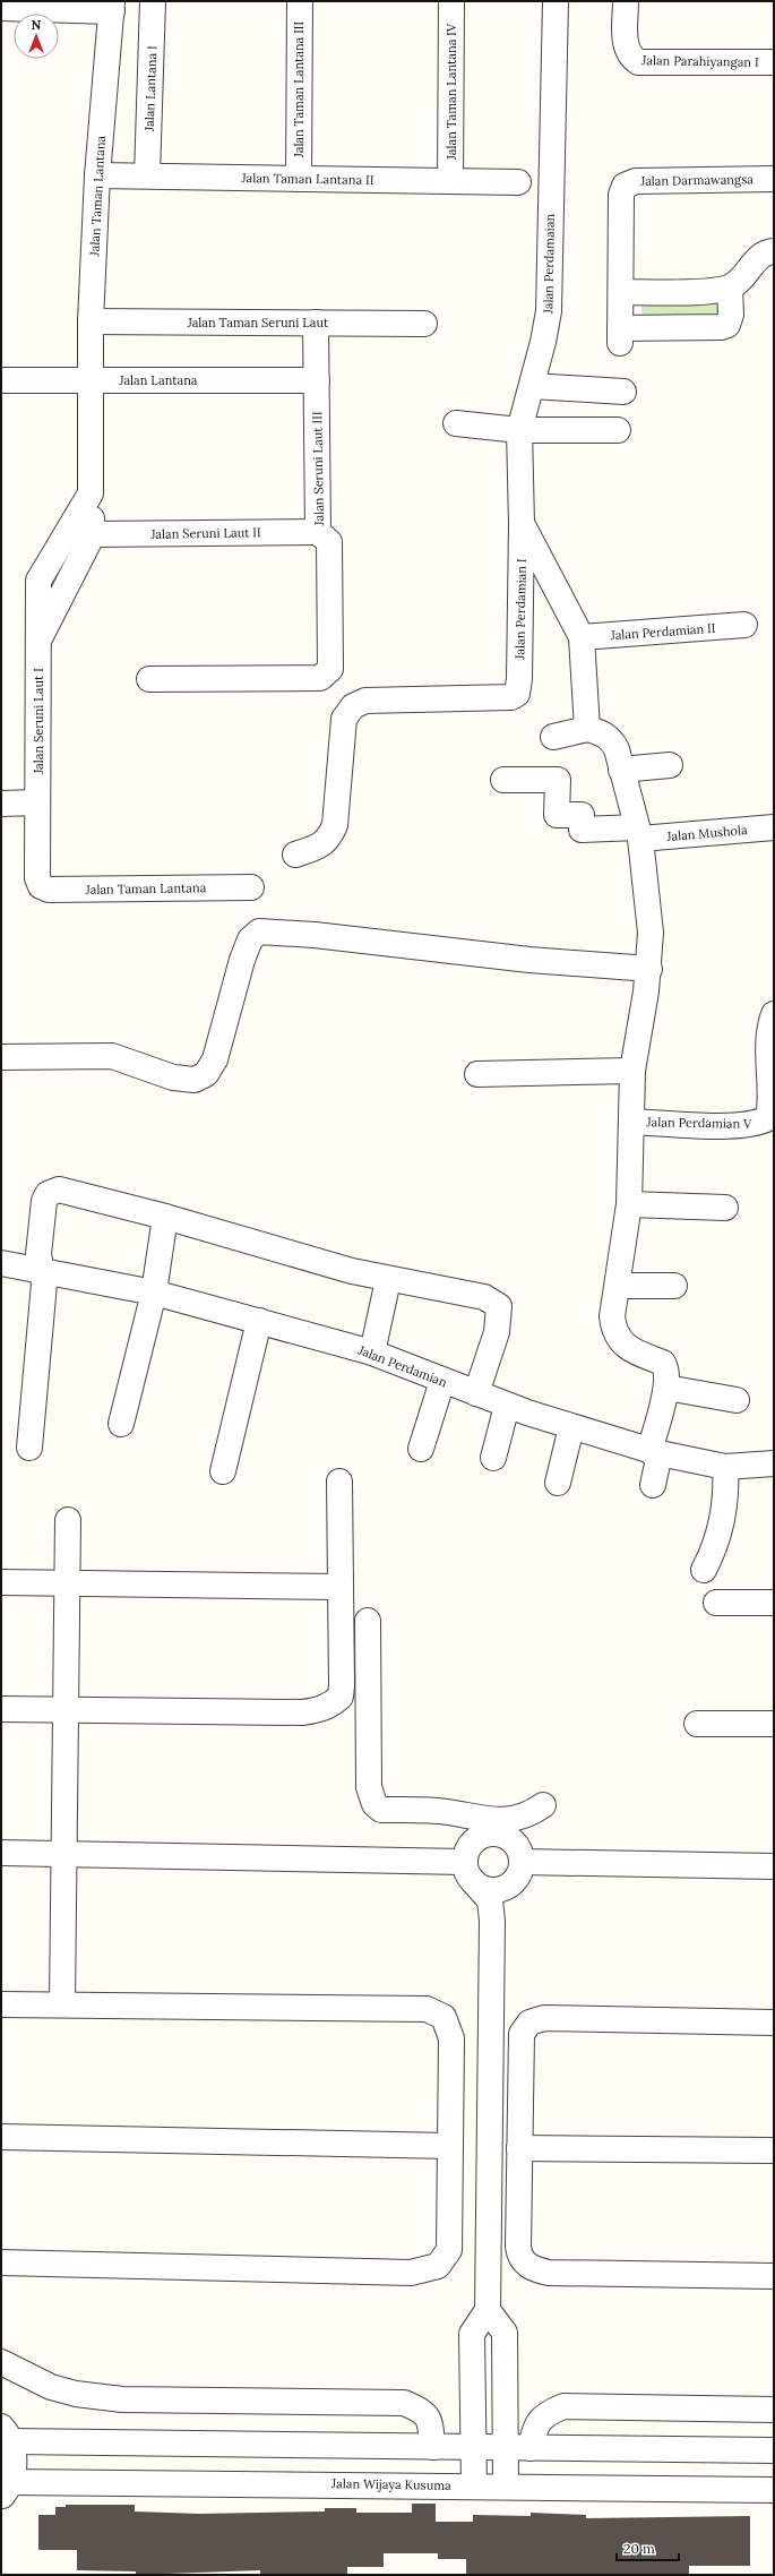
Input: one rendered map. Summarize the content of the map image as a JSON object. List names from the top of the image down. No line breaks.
{"streets":{"street":["Jalan Parahiyangan I","Jalan Lantana I","Jalan Taman Lantana III","Jalan Taman Lantana IV","Jalan Taman Lantana II","Jalan Darmawangsa","Jalan Taman Lantana","Jalan Perdamaian","Jalan Taman Seruni Laut","Jalan Lantana","Jalan Seruni Laut III","Jalan Seruni Laut II","Jalan Perdamian I","Jalan Perdamian II","Jalan Seruni Laut I","Jalan Mushola","Jalan Perdamian V","Jalan Perdamian","Jalan Wijaya Kusuma"]},"crossings":[["Jalan Lantana I","Jalan Taman Lantana II"],["Jalan Taman Lantana III","Jalan Taman Lantana II"],["Jalan Taman Lantana IV","Jalan Taman Lantana II"],["Jalan Taman Lantana II","Jalan Taman Lantana"],["Jalan Taman Lantana","Jalan Taman Seruni Laut"],["Jalan Taman Lantana","Jalan Lantana"],["Jalan Taman Lantana","Jalan Seruni Laut I"],["Jalan Perdamaian","Jalan Perdamian I"],["Jalan Taman Seruni Laut","Jalan Seruni Laut III"],["Jalan Lantana","Jalan Seruni Laut III"],["Jalan Seruni Laut III","Jalan Seruni Laut II"],["Jalan Seruni Laut II","Jalan Seruni Laut I"]],"scale_bar":"20 m","north":"top"}
